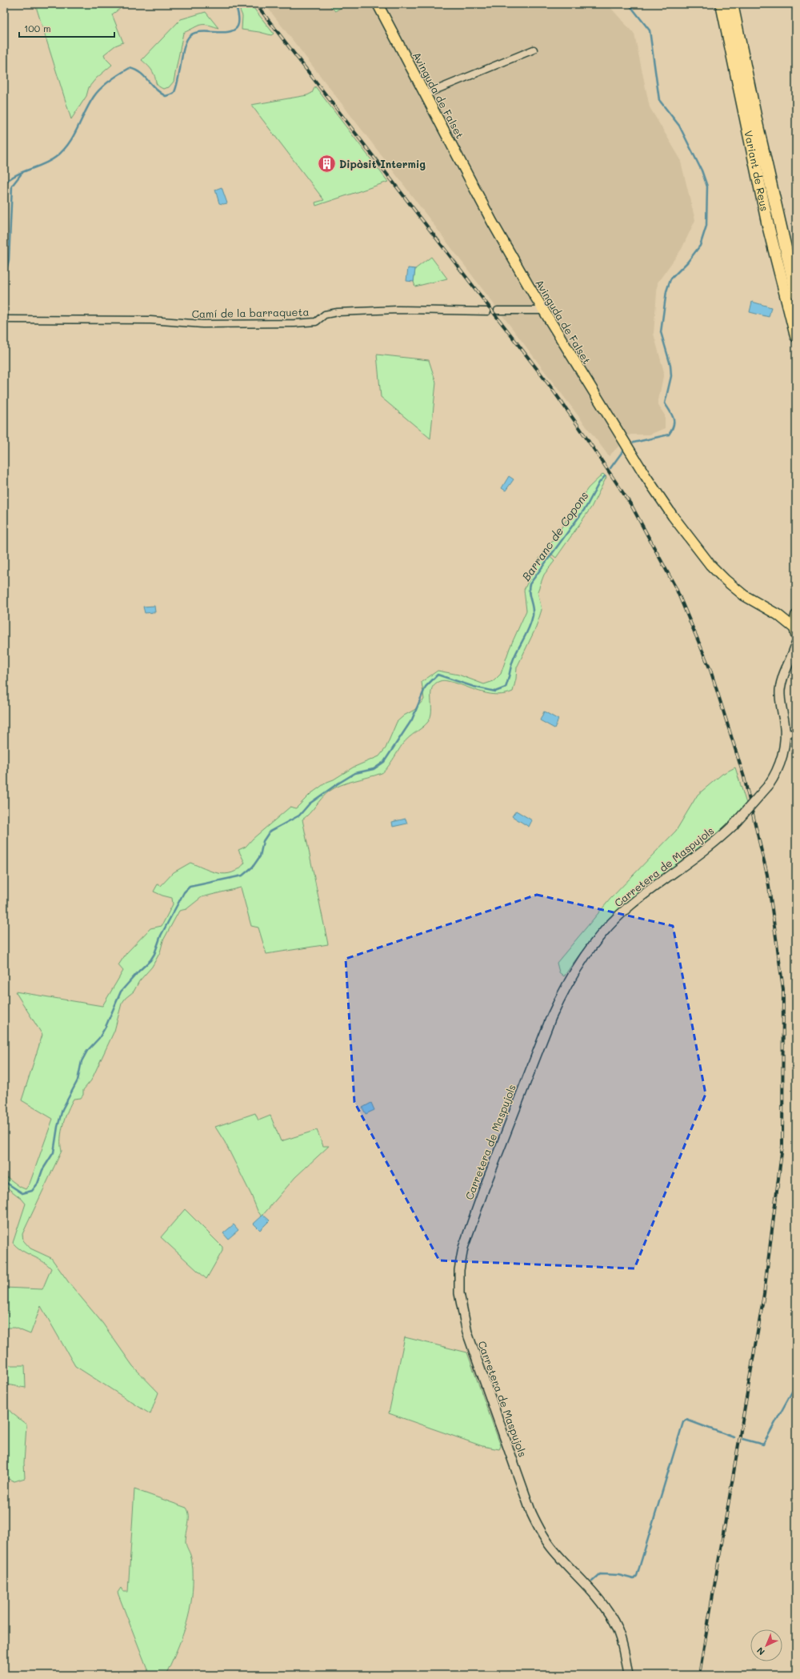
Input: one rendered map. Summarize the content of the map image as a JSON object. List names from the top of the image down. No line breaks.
{"streets":{"highway":["Variant de Reus"],"main road":["Avinguda de Falset"],"street":["Camí de la barraqueta","Carretera de Maspujols"]},"water":["Barranc de Copons"],"places":{"building":["Dipòsit Intermig"]},"scale_bar":"100 m","north":"bottom left"}
